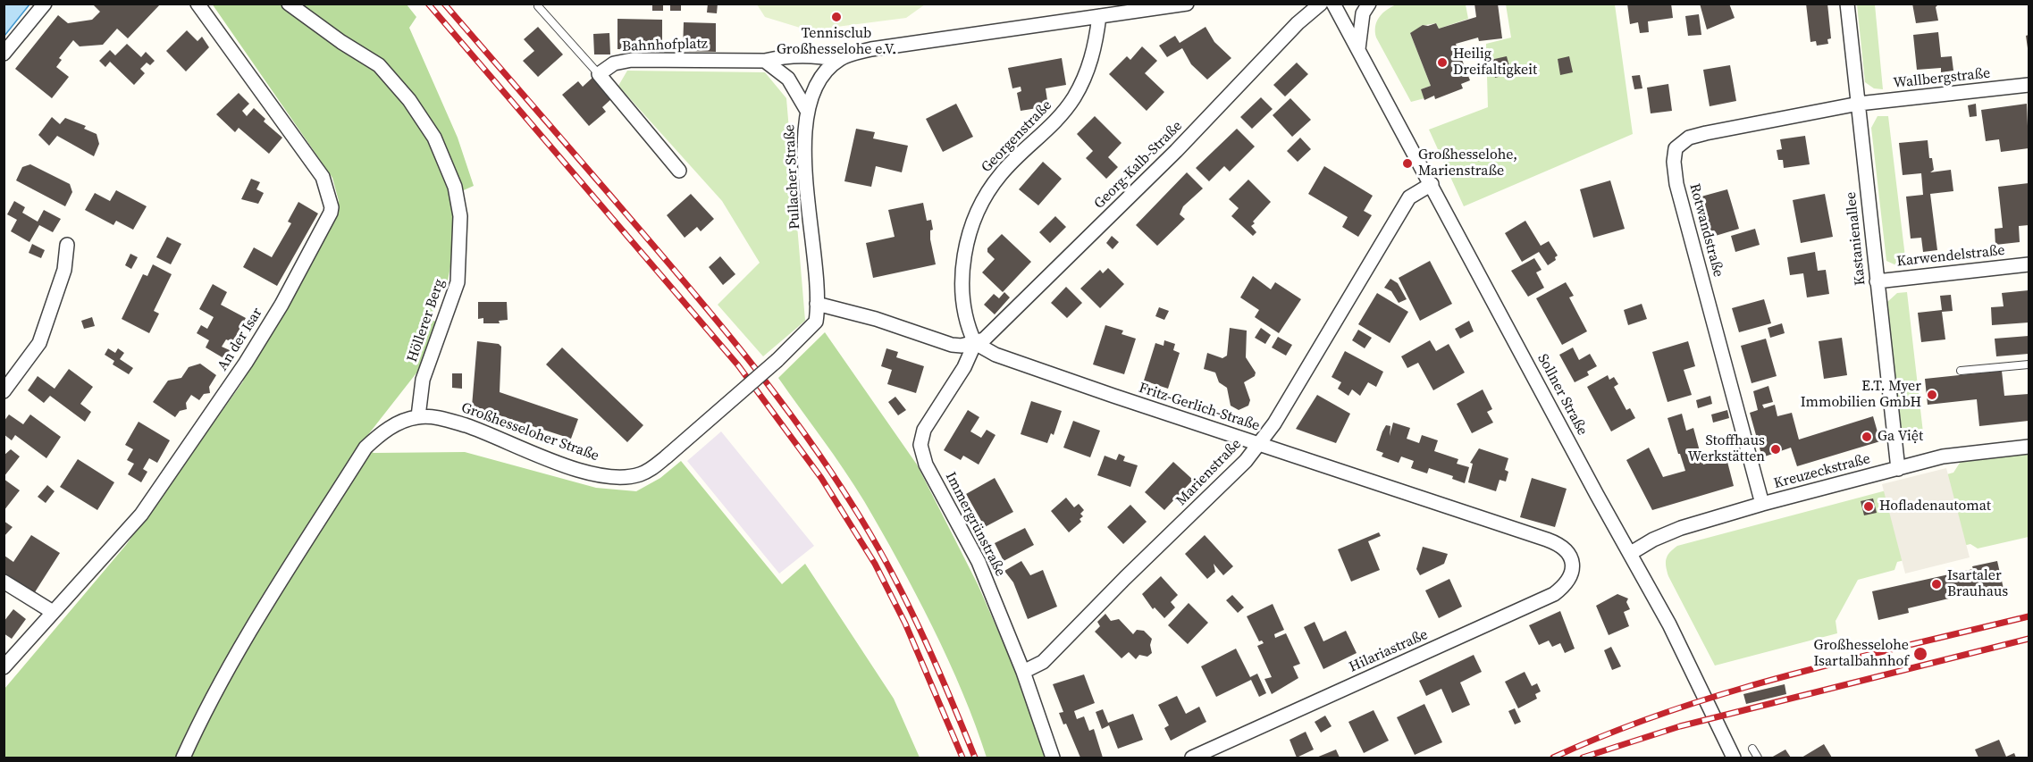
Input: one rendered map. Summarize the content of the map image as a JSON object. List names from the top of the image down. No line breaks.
{"streets":{"street":["Bahnhofplatz","Wallbergstraße","Georgenstraße","Georg-Kalb-Straße","Pullacher Straße","Rotwandstraße","Kastanienallee","Karwendelstraße","Höllerer Berg","An der Isar","Sollner Straße","Fritz-Gerlich-Straße","Großhesseloher Straße","Kreuzeckstraße","Marienstraße","Immergrünstraße","Hilariastraße"]},"crossings":[["Bahnhofplatz","Pullacher Straße"],["Wallbergstraße","Rotwandstraße"],["Wallbergstraße","Kastanienallee"],["Georgenstraße","Georg-Kalb-Straße"],["Georgenstraße","Pullacher Straße"],["Georgenstraße","Fritz-Gerlich-Straße"],["Georgenstraße","Immergrünstraße"],["Georg-Kalb-Straße","Fritz-Gerlich-Straße"],["Georg-Kalb-Straße","Immergrünstraße"],["Pullacher Straße","Fritz-Gerlich-Straße"],["Pullacher Straße","Großhesseloher Straße"],["Rotwandstraße","Kastanienallee"],["Rotwandstraße","Kreuzeckstraße"],["Kastanienallee","Karwendelstraße"],["Kastanienallee","Kreuzeckstraße"],["Höllerer Berg","Großhesseloher Straße"],["Sollner Straße","Kreuzeckstraße"],["Sollner Straße","Marienstraße"],["Fritz-Gerlich-Straße","Großhesseloher Straße"],["Fritz-Gerlich-Straße","Marienstraße"],["Fritz-Gerlich-Straße","Immergrünstraße"],["Fritz-Gerlich-Straße","Hilariastraße"],["Marienstraße","Immergrünstraße"]],"places":["Tennisclub Großhesselohe e.V.","Heilig Dreifaltigkeit","Großhesselohe, Marienstraße","E.T. Myer Immobilien GmbH","Ga Việt","Stoffhaus Werkstätten","Hofladenautomat","Isartaler Brauhaus","Großhesselohe Isartalbahnhof"]}
